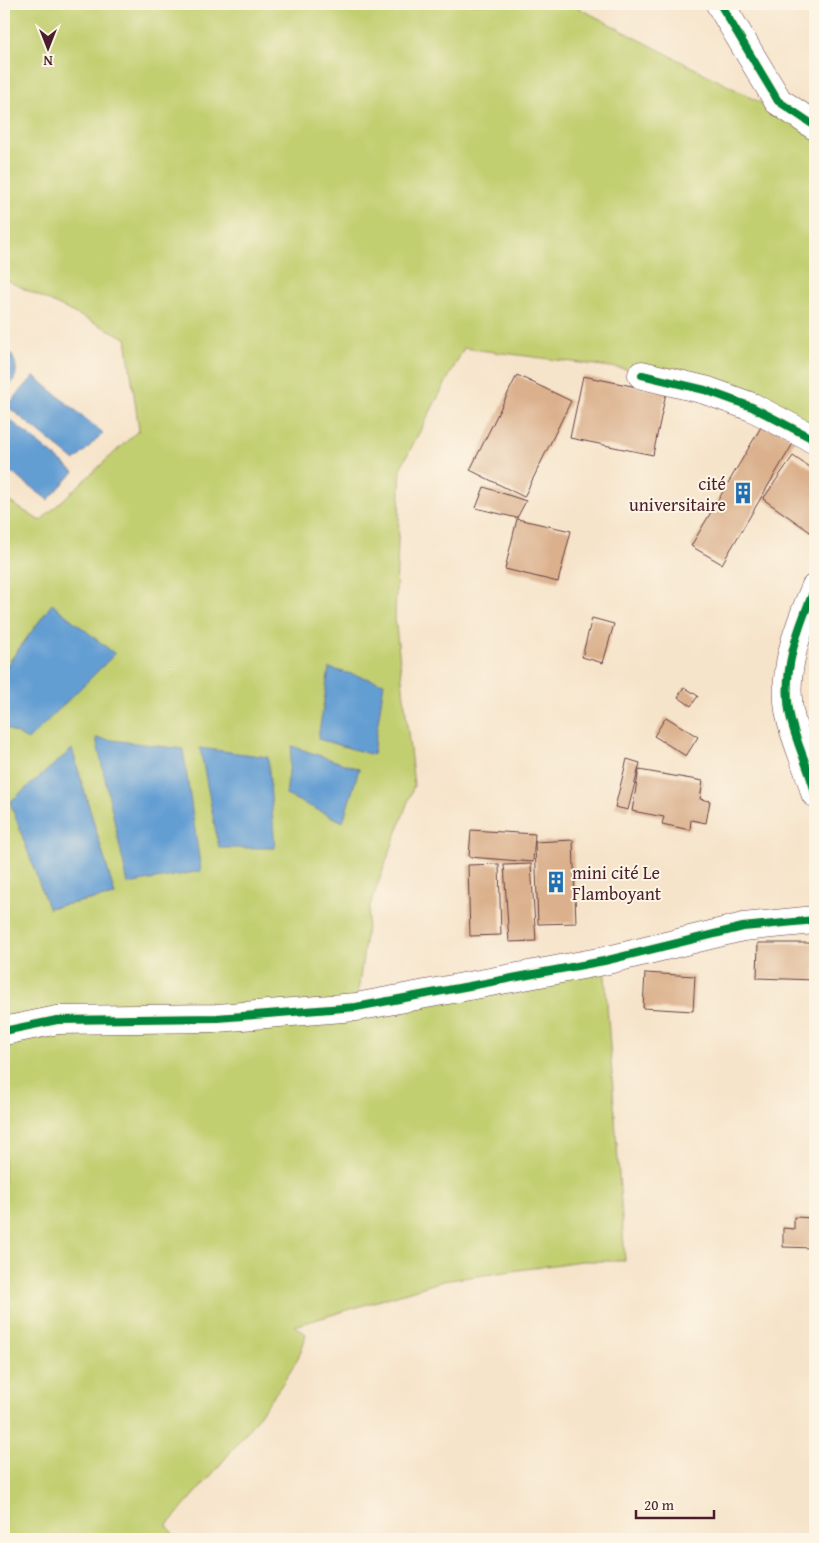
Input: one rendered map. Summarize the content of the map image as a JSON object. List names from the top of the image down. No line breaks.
{"places":{"building":["cité universitaire","mini cité Le Flamboyant"]},"scale_bar":"20 m","north":"bottom"}
